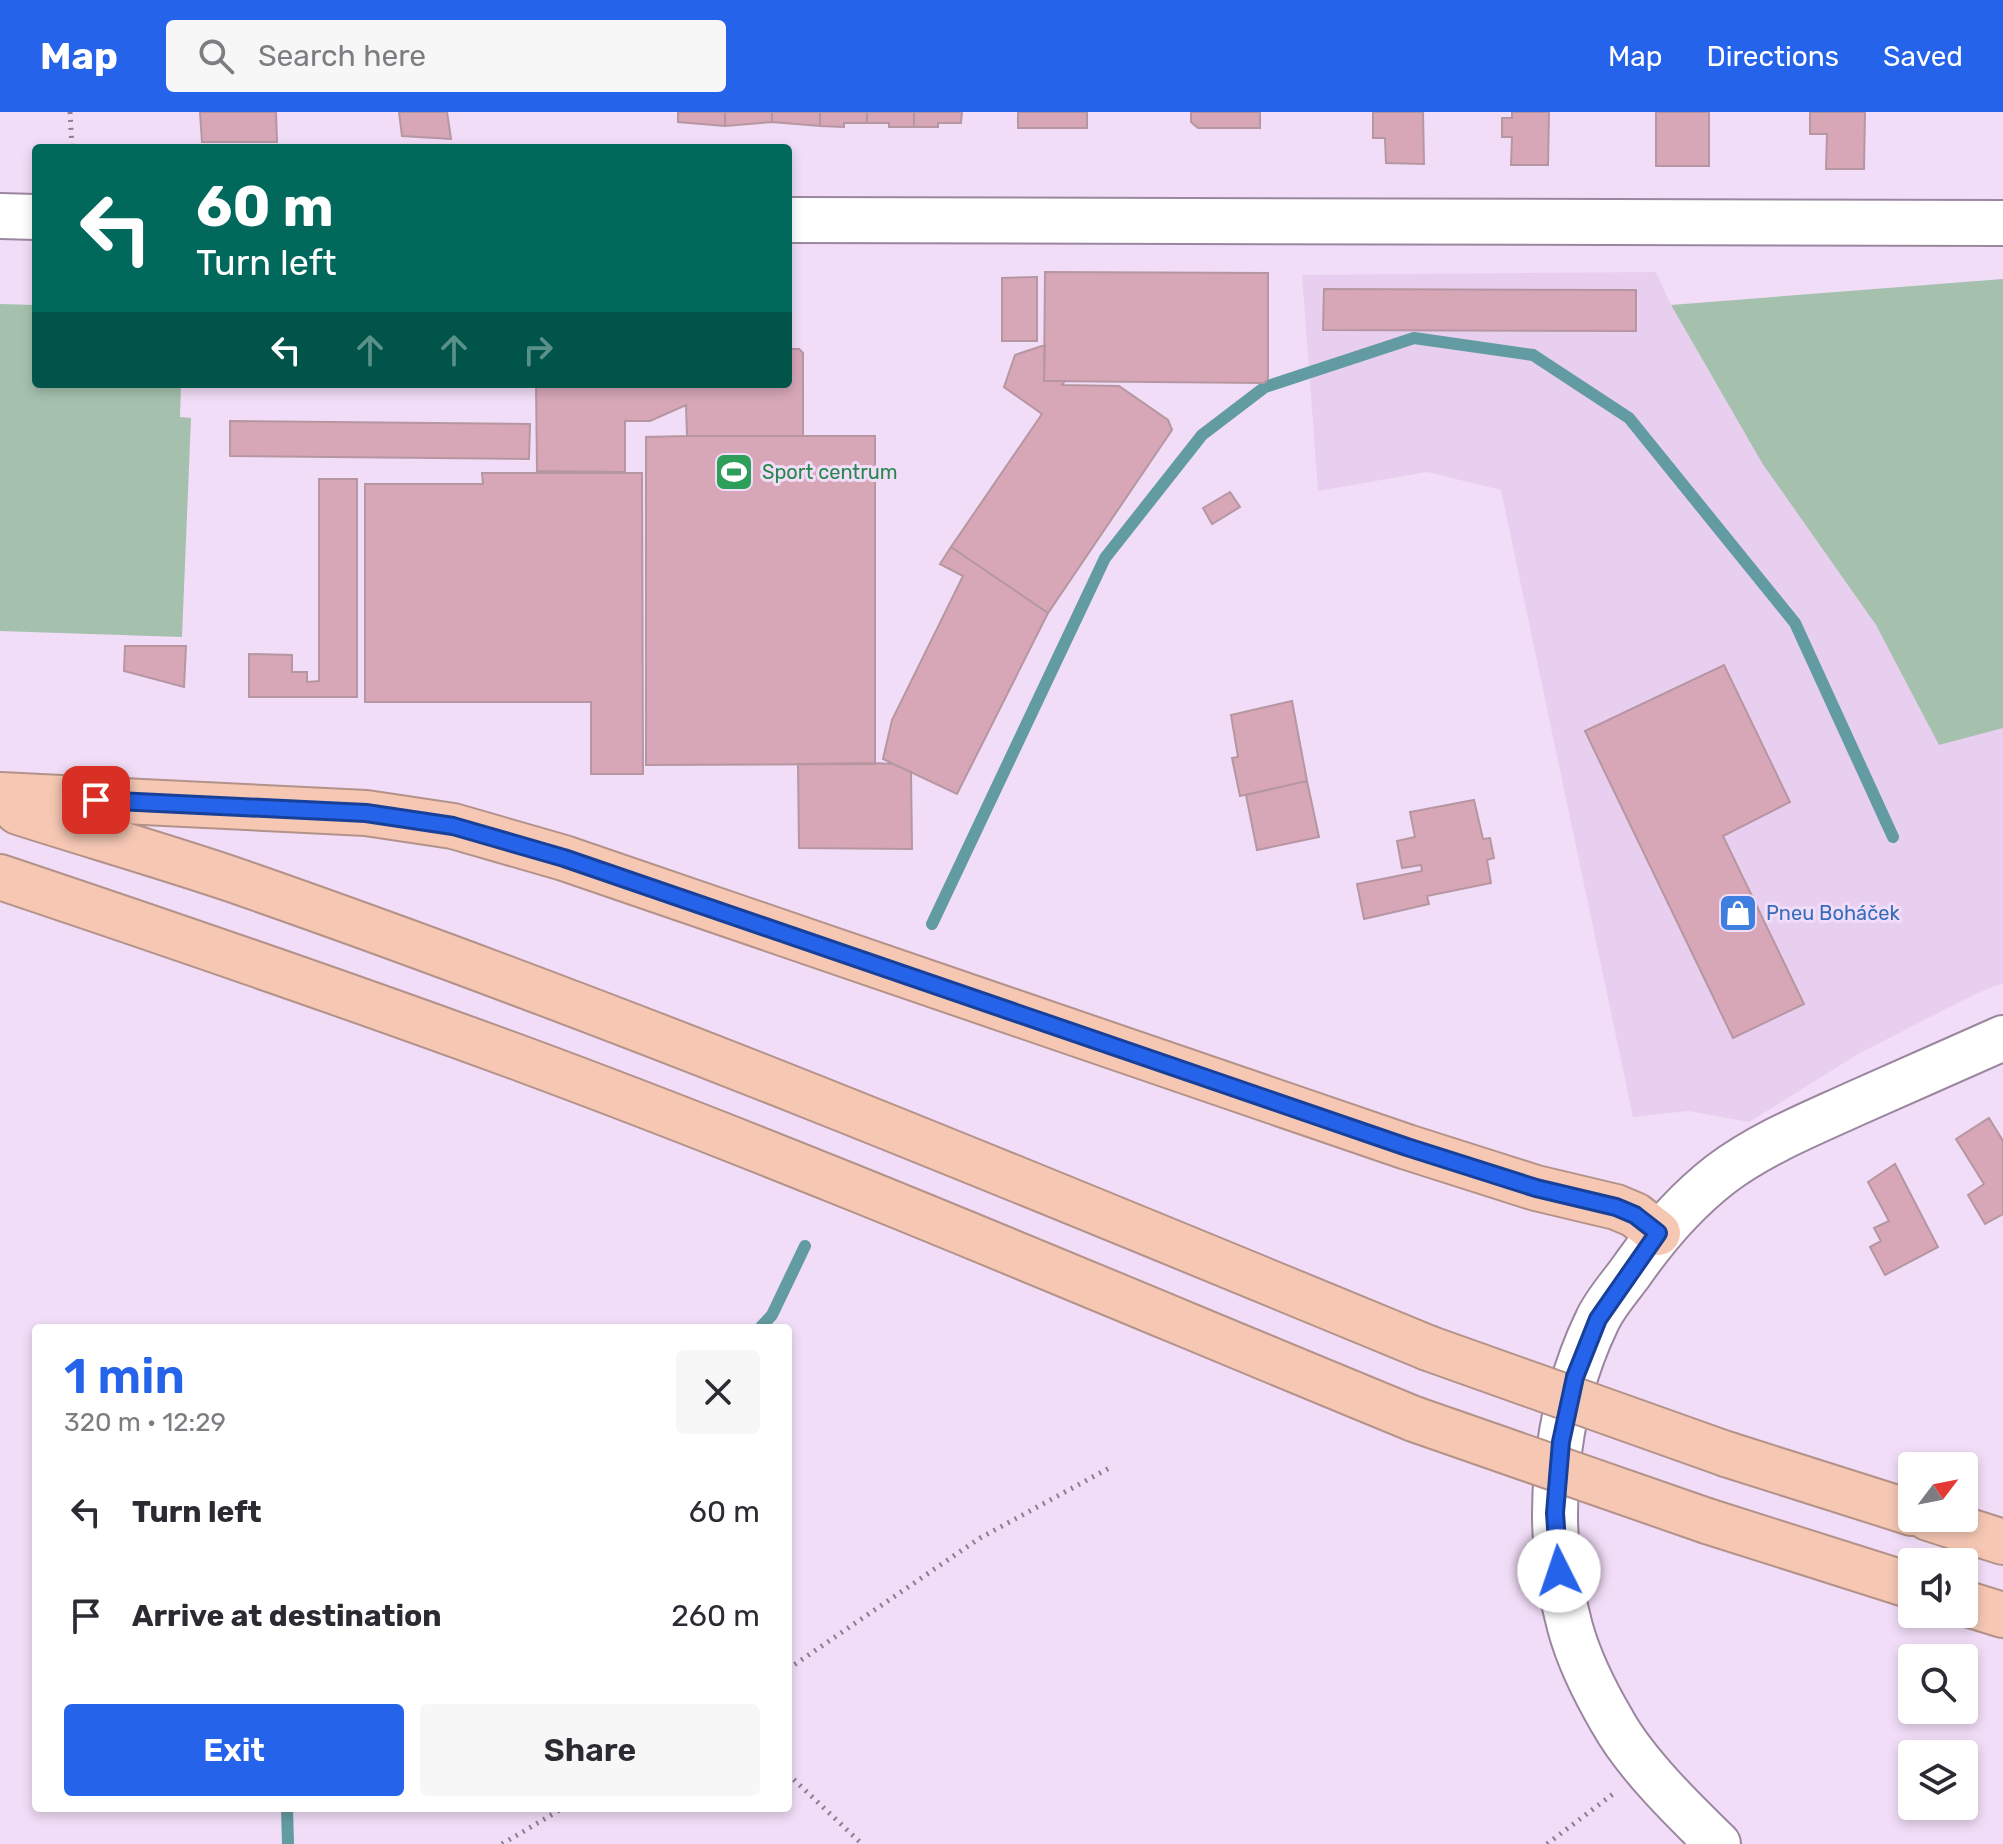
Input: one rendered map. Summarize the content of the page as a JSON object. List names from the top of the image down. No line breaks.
{"places":{"sports":["Sport centrum"],"shop":["Pneu Boháček"]},"north":"top right","page":{"header":"Map","search":"Search here","nav":["Map","Directions","Saved"],"turn":["60 m","Turn left"],"heading":["1 min","320 m · 12:29"],"list":[{"name":"Turn left","value":"60 m"},{"name":"Arrive at destination","value":"260 m"}],"buttons":["Exit","Share"]}}
